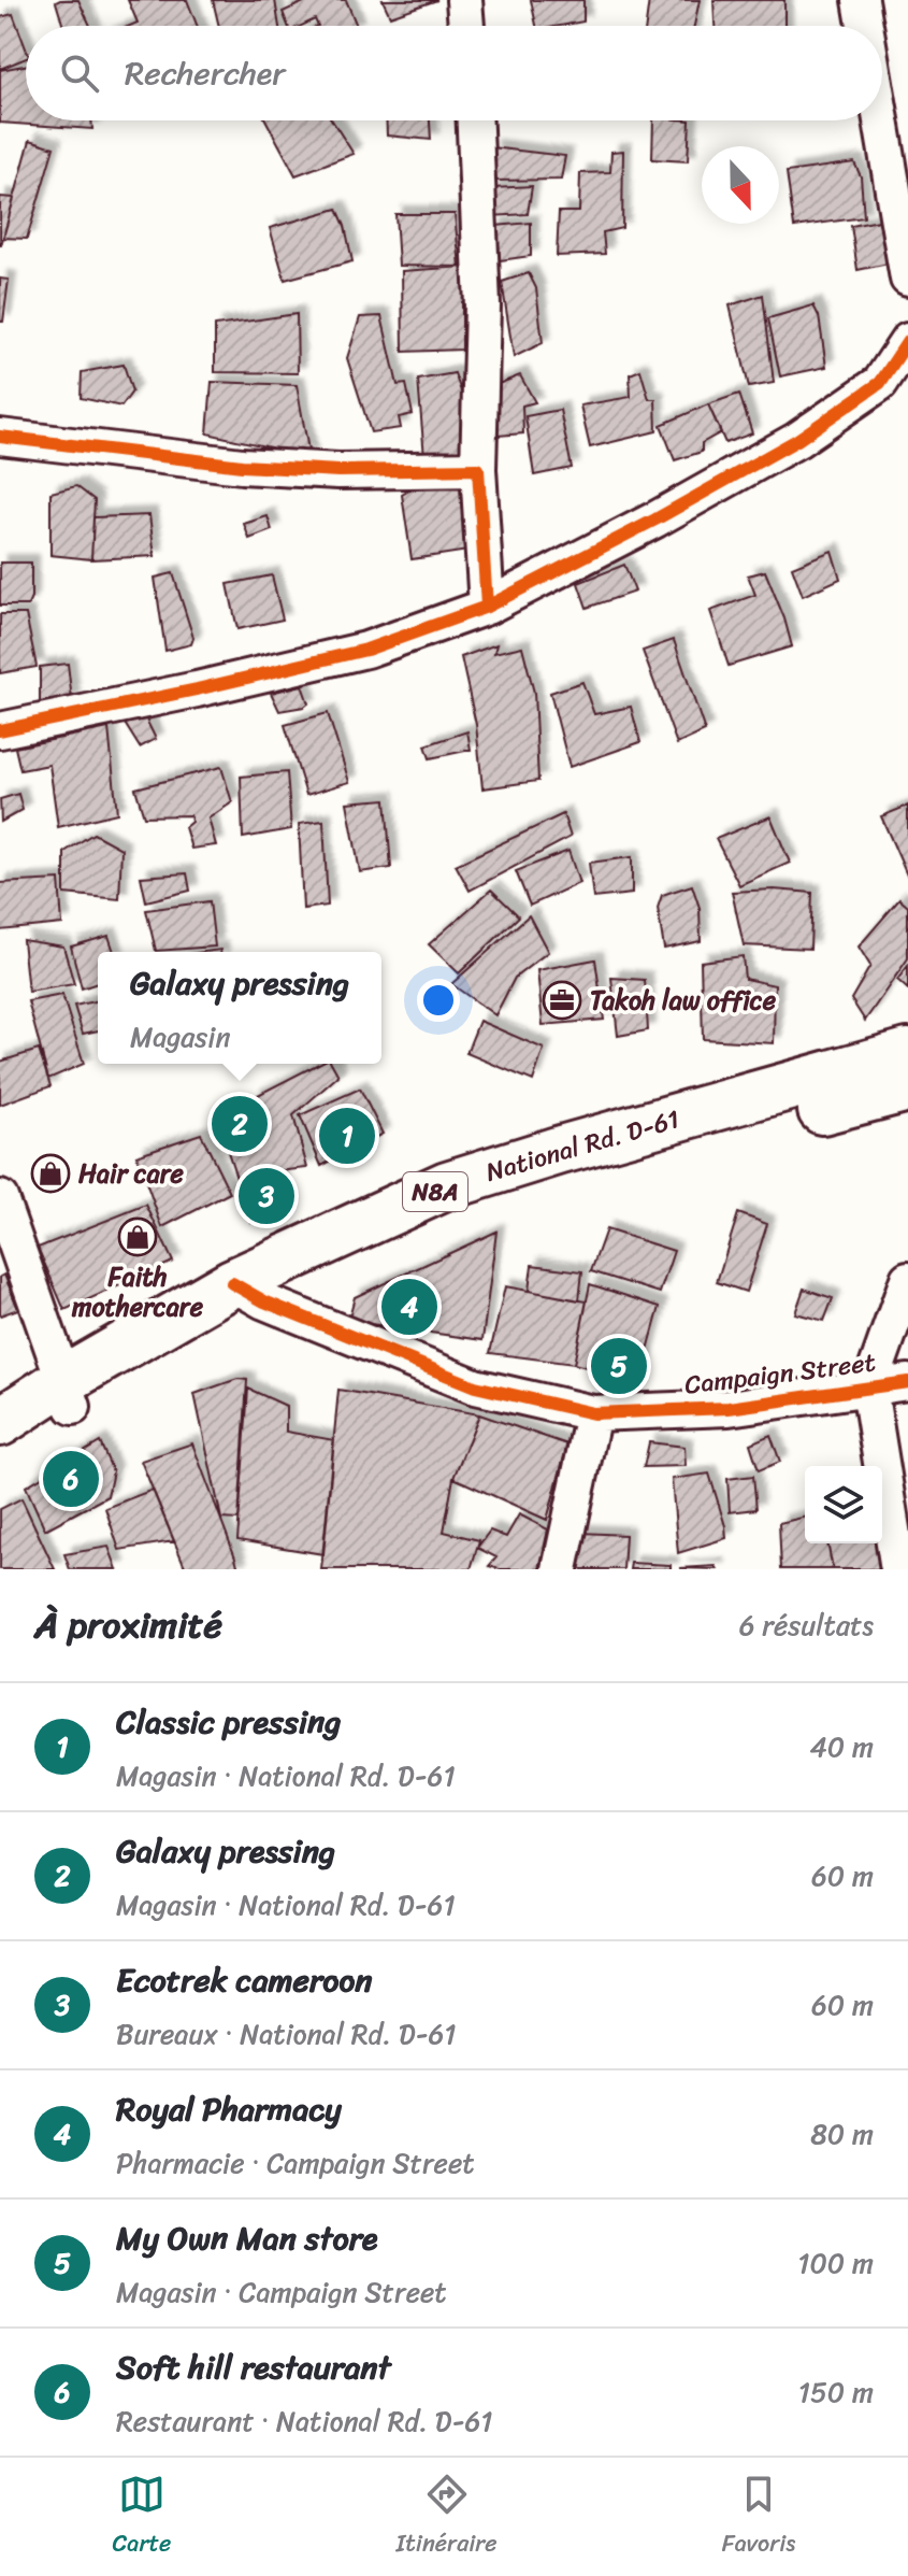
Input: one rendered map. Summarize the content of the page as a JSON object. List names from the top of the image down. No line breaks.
{"streets":{"highway":["National Rd. D-61","N8A"],"street":["Campaign Street"]},"crossings":[["National Rd. D-61","Campaign Street"]],"places":{"office":["Takoh law office"],"shop":["Hair care","Faith mothercare"]},"north":"bottom","page":{"search":"Rechercher","popup":["Galaxy pressing","Magasin"],"pins":["2","1","3","4","5","6"],"heading":["À proximité","6 résultats"],"list":[{"mark":"1","name":"Classic pressing","note":"Magasin · National Rd. D-61","value":"40 m"},{"mark":"2","name":"Galaxy pressing","note":"Magasin · National Rd. D-61","value":"60 m"},{"mark":"3","name":"Ecotrek cameroon","note":"Bureaux · National Rd. D-61","value":"60 m"},{"mark":"4","name":"Royal Pharmacy","note":"Pharmacie · Campaign Street","value":"80 m"},{"mark":"5","name":"My Own Man store","note":"Magasin · Campaign Street","value":"100 m"},{"mark":"6","name":"Soft hill restaurant","note":"Restaurant · National Rd. D-61","value":"150 m"}],"nav":["Carte","Itinéraire","Favoris"]}}
